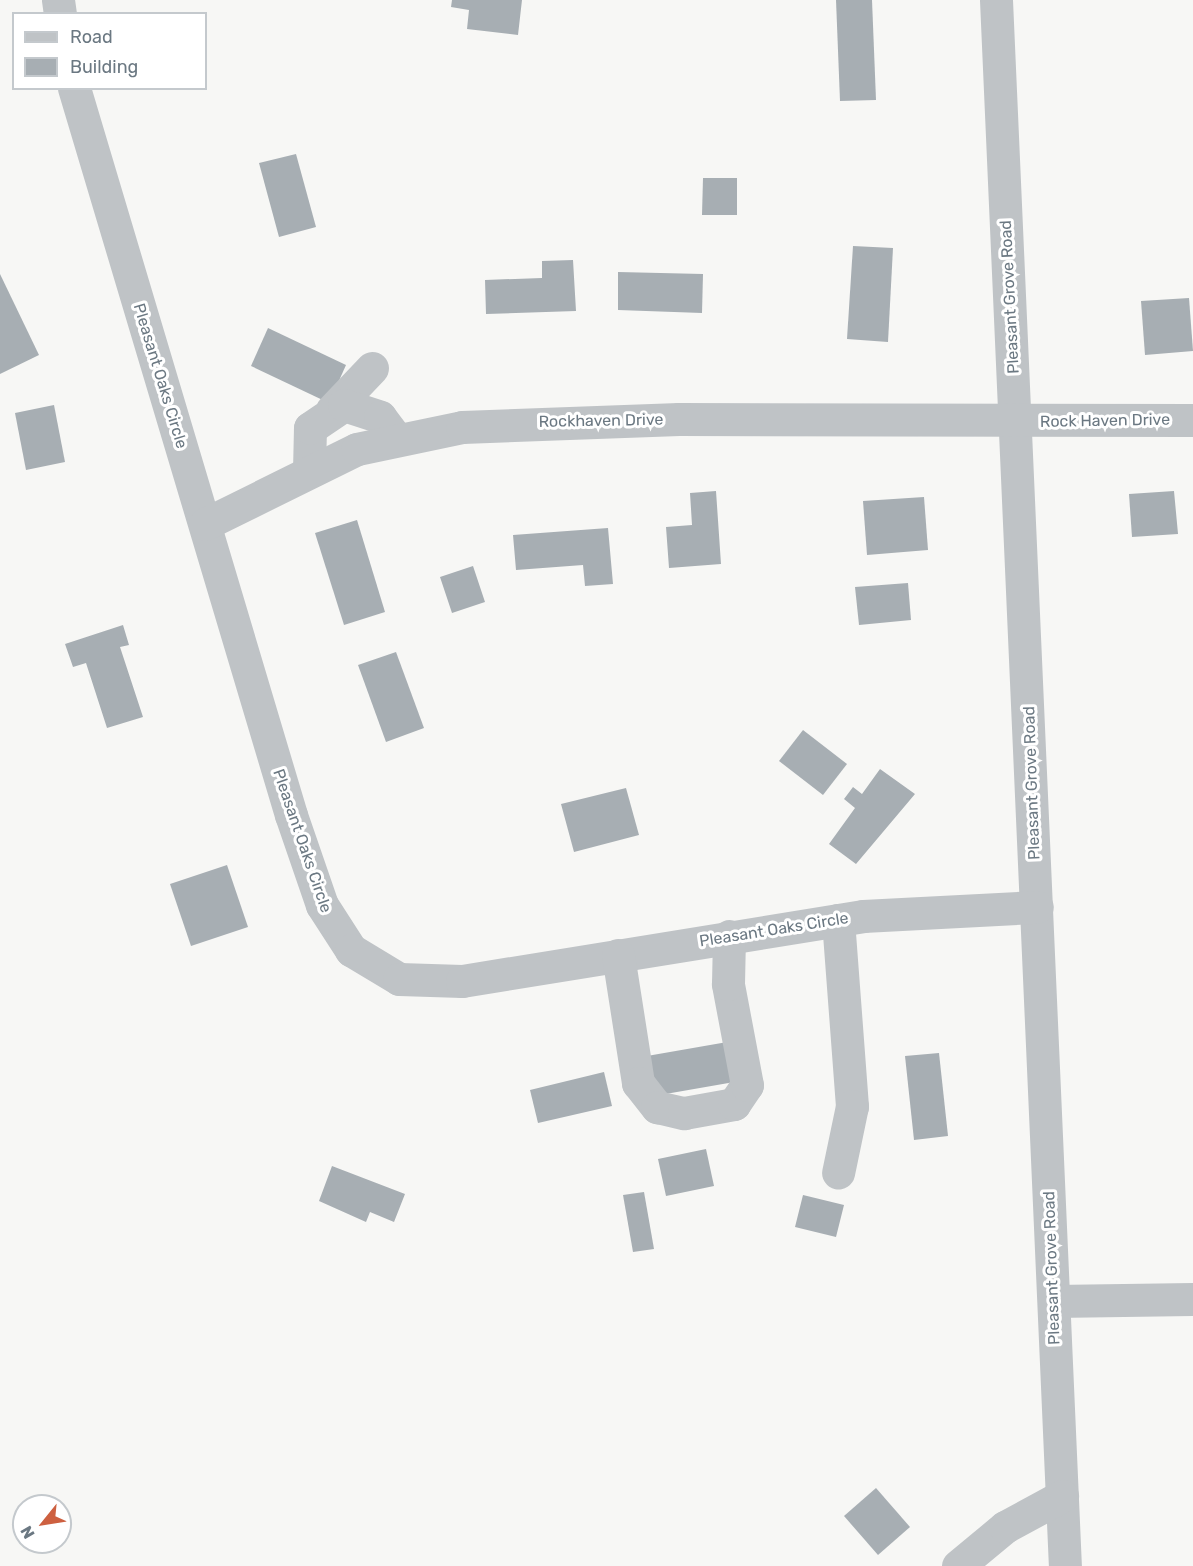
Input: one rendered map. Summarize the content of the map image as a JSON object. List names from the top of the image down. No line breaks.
{"streets":{"street":["Pleasant Grove Road","Pleasant Oaks Circle","Rockhaven Drive","Rock Haven Drive"]},"crossings":[["Pleasant Grove Road","Pleasant Oaks Circle"],["Pleasant Grove Road","Rockhaven Drive"],["Pleasant Grove Road","Rock Haven Drive"],["Pleasant Oaks Circle","Rockhaven Drive"],["Rockhaven Drive","Rock Haven Drive"]],"legend":["Road","Building"],"north":"bottom left"}
